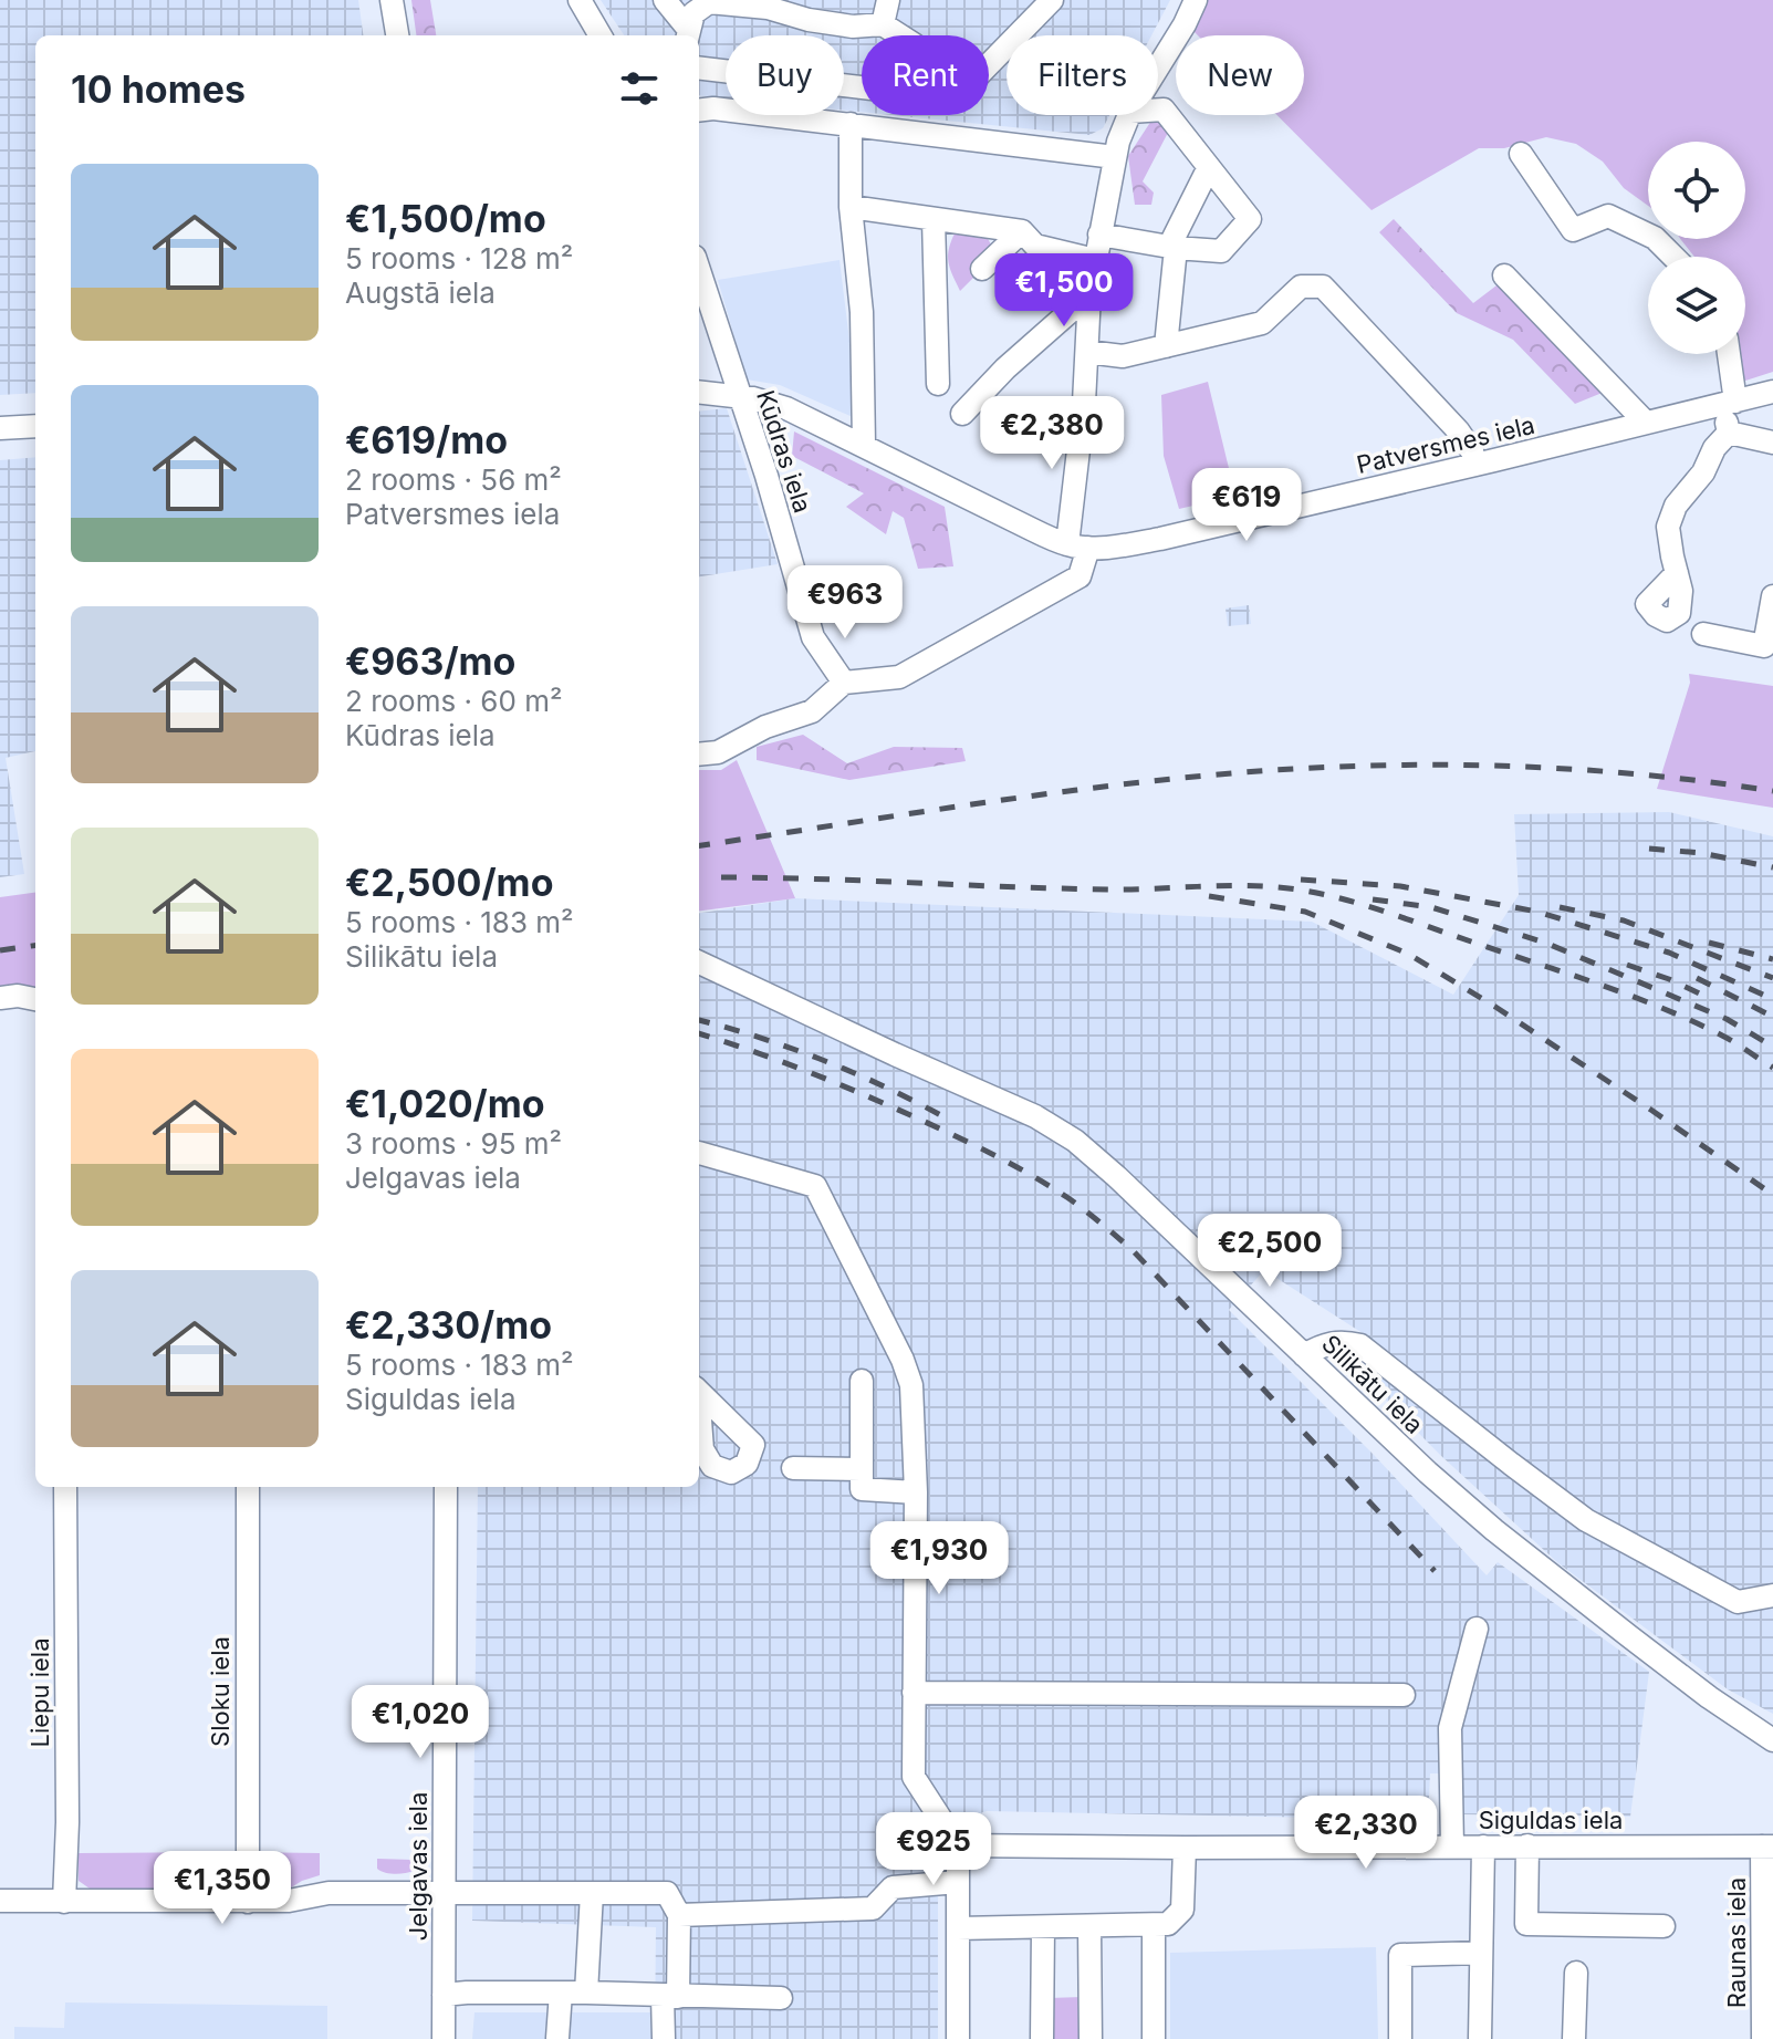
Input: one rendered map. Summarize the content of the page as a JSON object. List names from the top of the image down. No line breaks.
{"streets":{"street":["Patversmes iela","Kūdras iela","Silikātu iela","Sloku iela","Liepu iela","Siguldas iela","Jelgavas iela","Raunas iela"]},"crossings":[["Patversmes iela","Kūdras iela"],["Siguldas iela","Raunas iela"]],"page":{"chip":["Buy","Rent","Filters","New"],"heading":"10 homes","list":[{"name":"€1,500/mo","note":"5 rooms · 128 m² · Augstā iela"},{"name":"€619/mo","note":"2 rooms · 56 m² · Patversmes iela"},{"name":"€963/mo","note":"2 rooms · 60 m² · Kūdras iela"},{"name":"€2,500/mo","note":"5 rooms · 183 m² · Silikātu iela"},{"name":"€1,020/mo","note":"3 rooms · 95 m² · Jelgavas iela"},{"name":"€2,330/mo","note":"5 rooms · 183 m² · Siguldas iela"}],"price":["€1,500","€2,380","€619","€963","€2,500","€1,930","€1,020","€2,330","€925","€1,350"]}}
